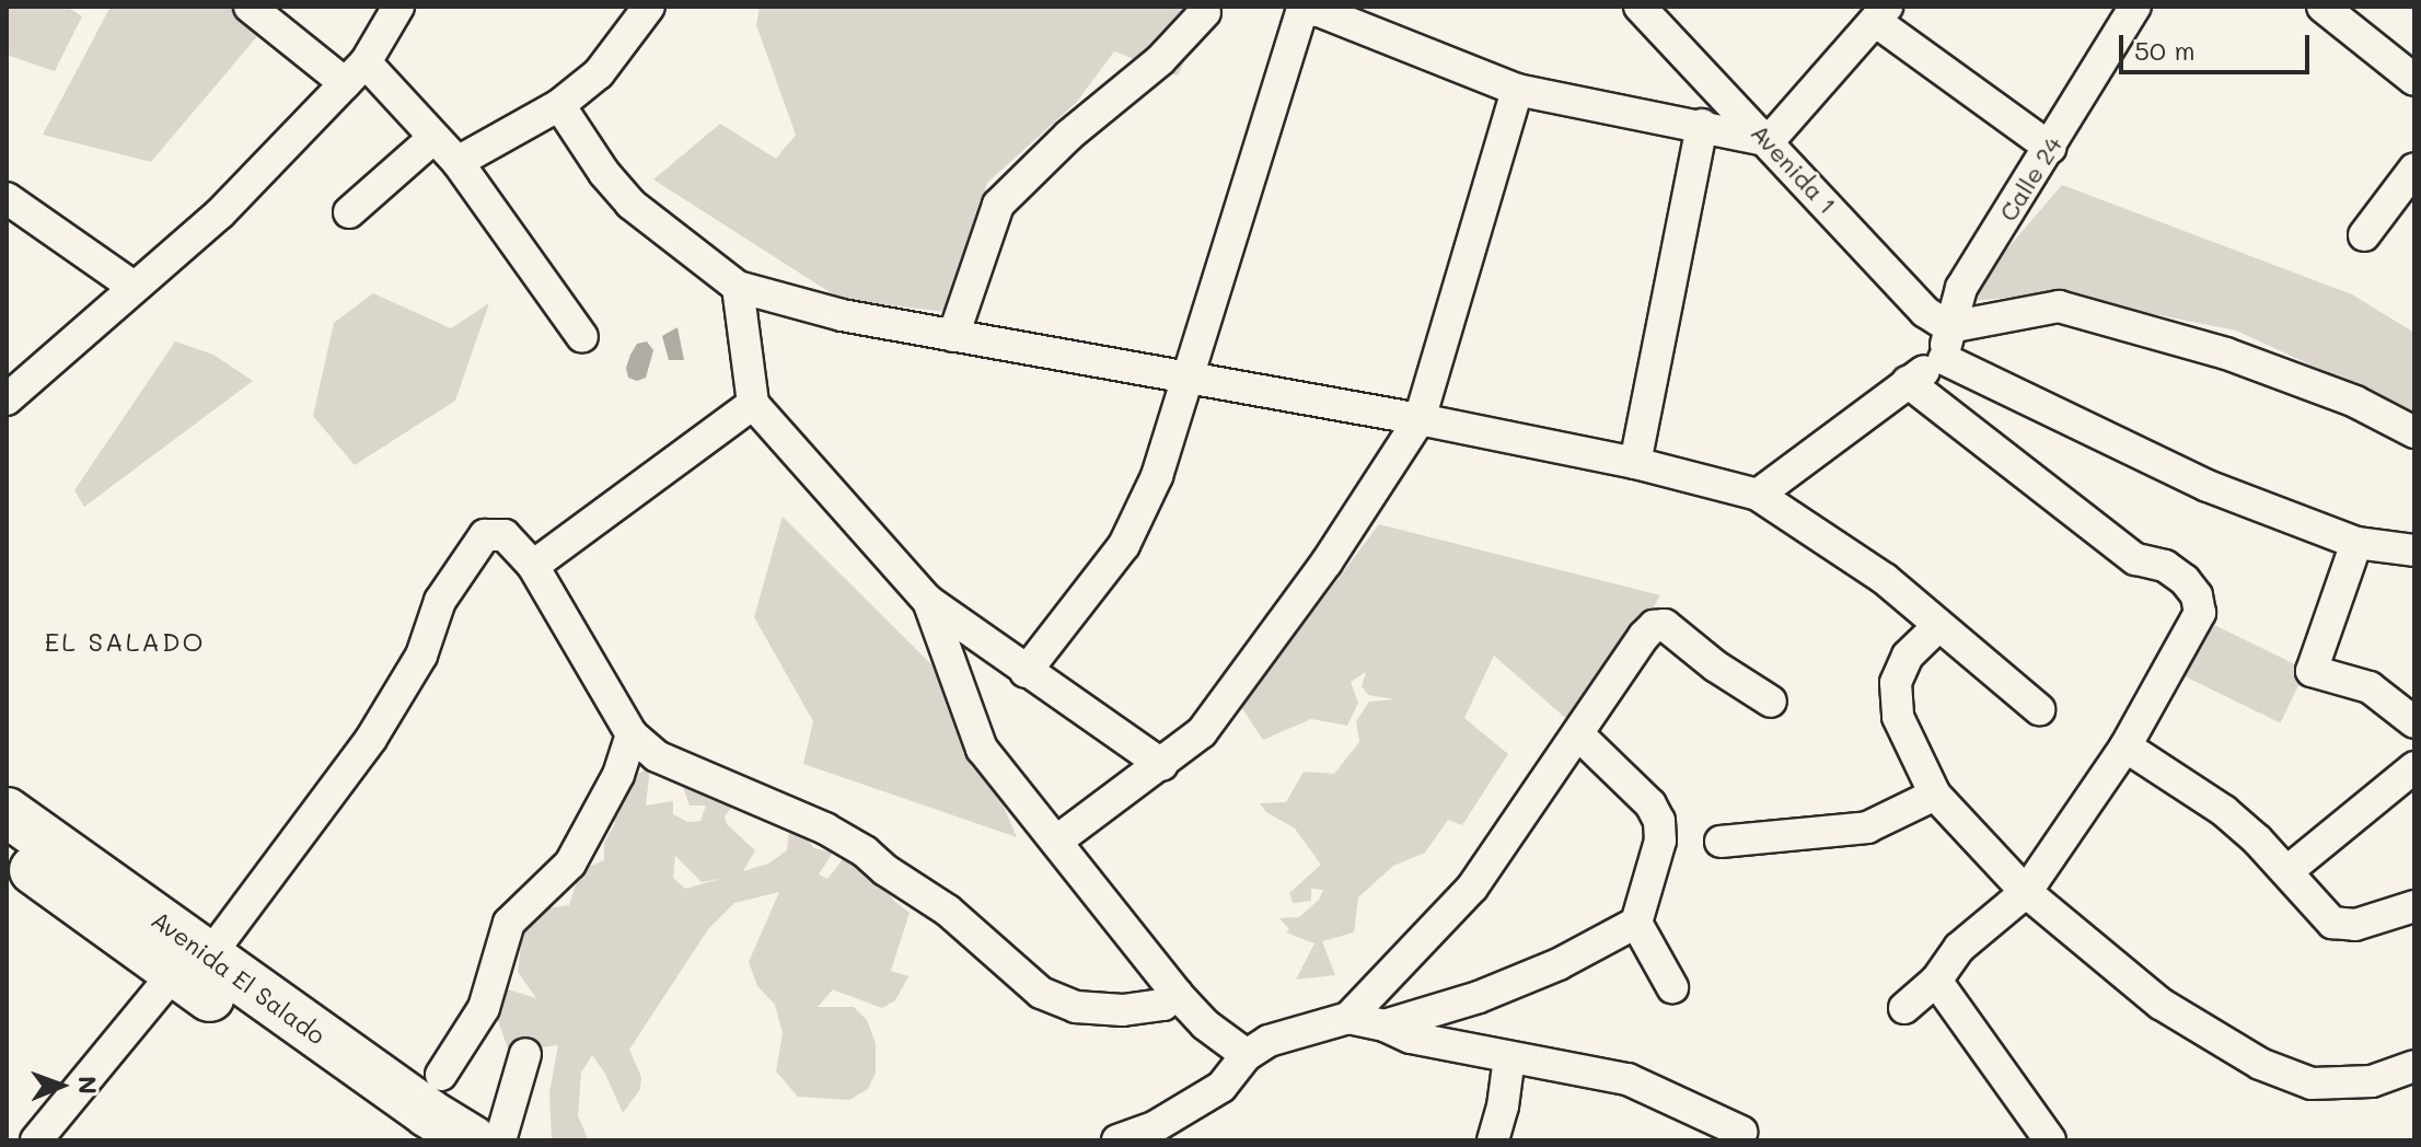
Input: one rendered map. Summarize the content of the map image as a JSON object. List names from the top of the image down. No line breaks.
{"streets":{"main road":["Avenida El Salado"],"street":["Avenida 1","Calle 24"]},"crossings":[["Avenida 1","Calle 24"]],"districts":["EL SALADO"],"scale_bar":"50 m","north":"right"}
